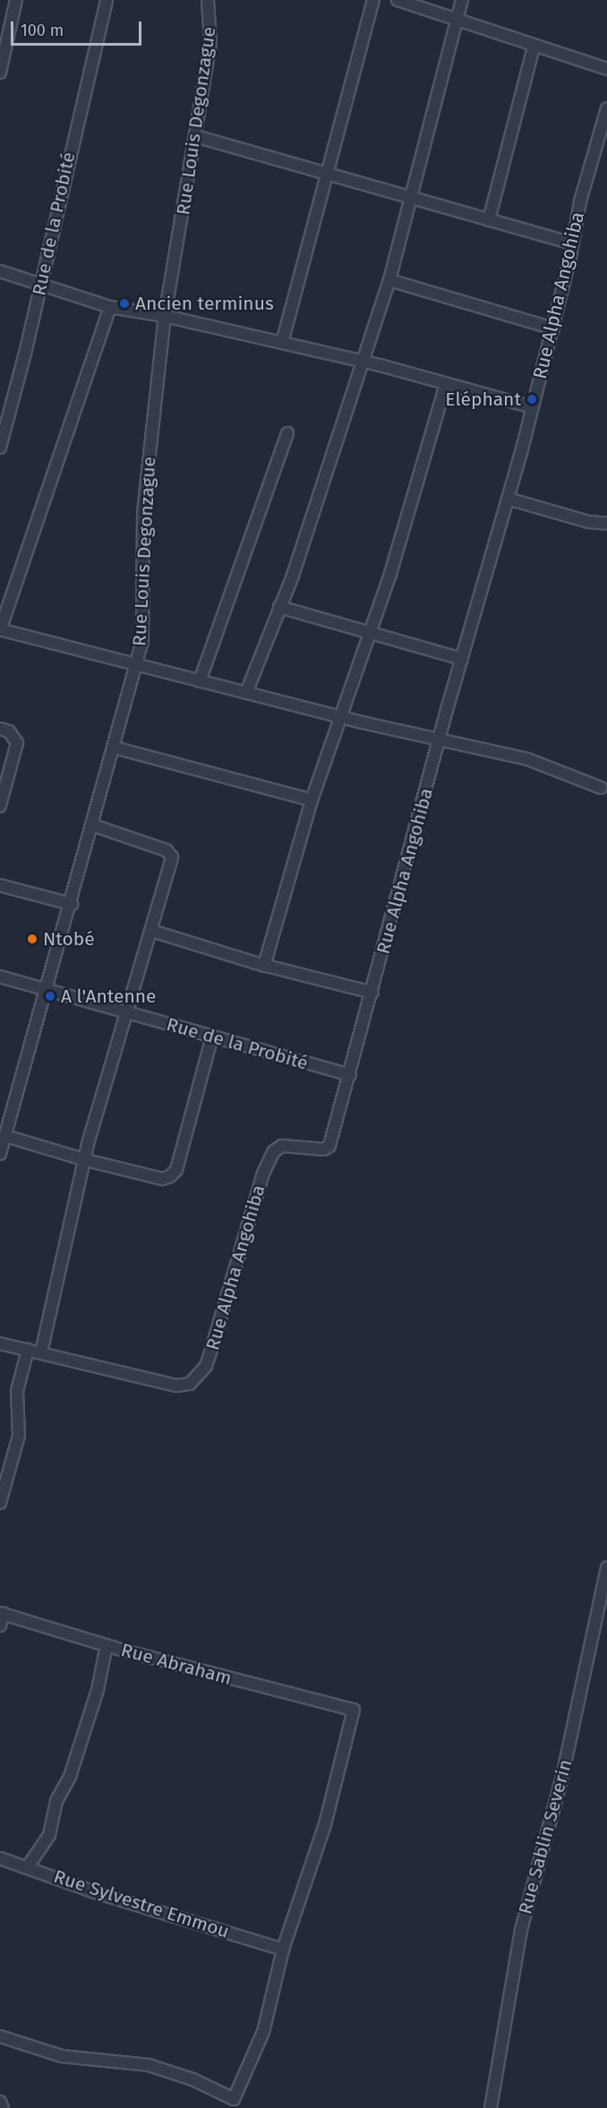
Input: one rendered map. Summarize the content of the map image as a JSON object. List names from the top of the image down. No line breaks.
{"streets":{"street":["Rue Louis Degonzague","Rue de la Probité","Rue Alpha Angohiba","Rue Abraham","Rue Sablin Severin","Rue Sylvestre Emmou"]},"crossings":[["Rue Louis Degonzague","Rue de la Probité"],["Rue de la Probité","Rue Alpha Angohiba"],["Rue Abraham","Rue Sylvestre Emmou"]],"places":["Ancien terminus","Eléphant","Ntobé","A l'Antenne"],"scale_bar":"100 m"}
